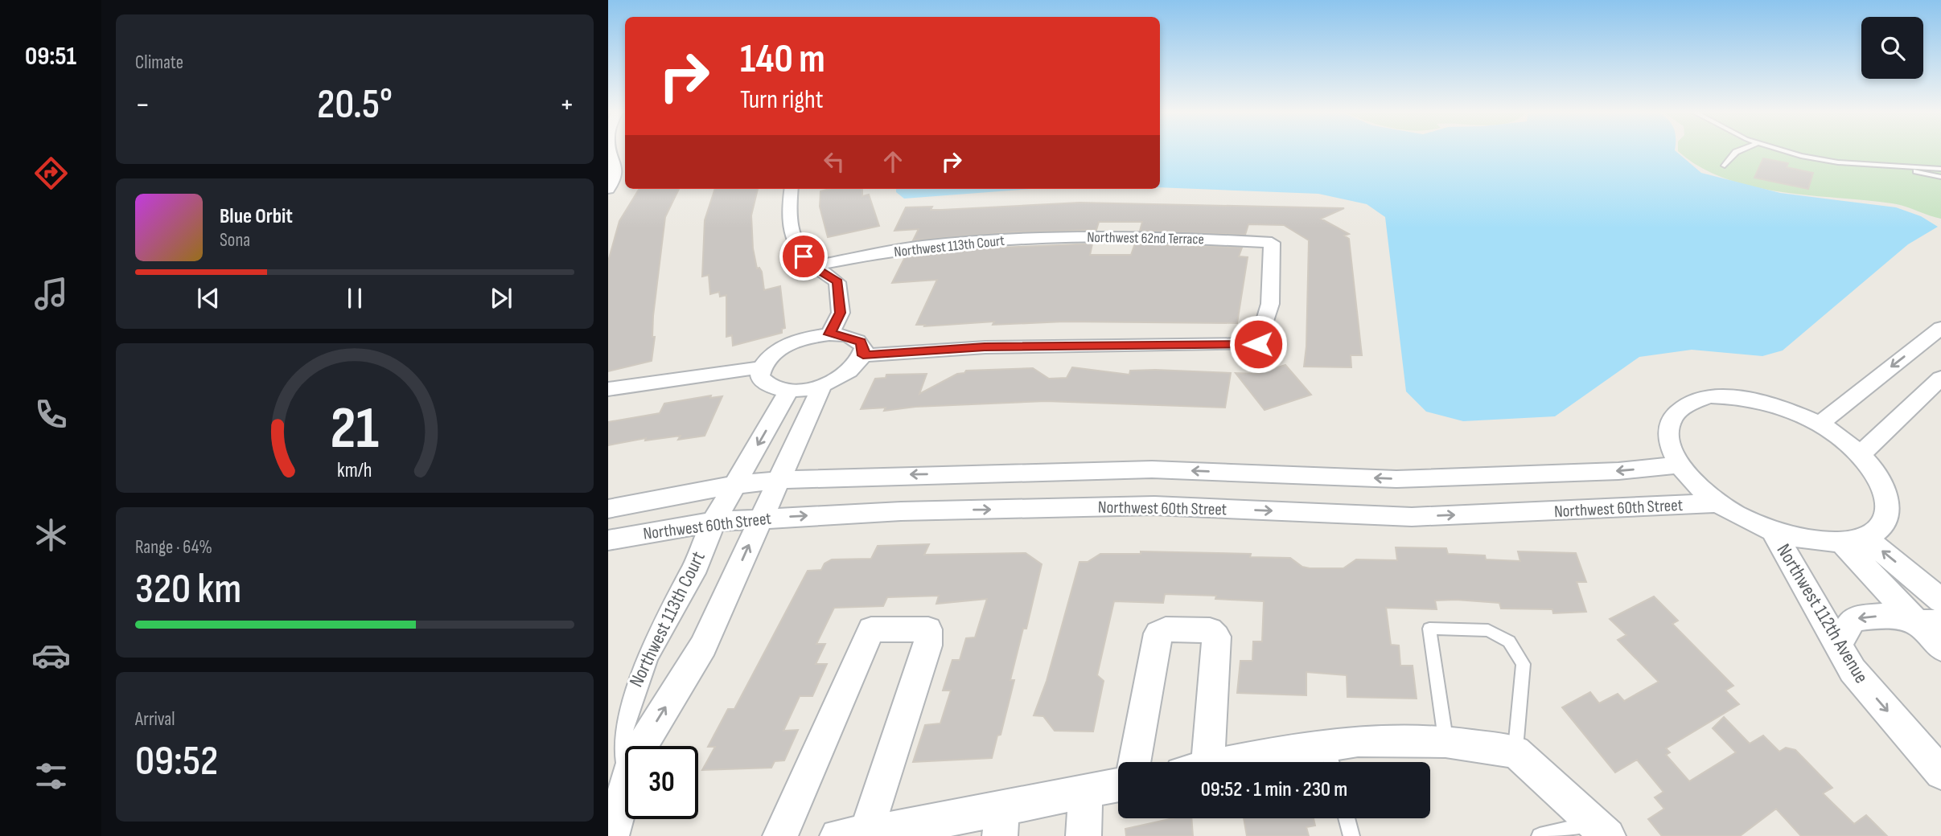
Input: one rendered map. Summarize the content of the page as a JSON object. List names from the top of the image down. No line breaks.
{"streets":{"street":["Northwest 62nd Terrace","Northwest 113th Court","Northwest 60th Street","Northwest 112th Avenue"]},"crossings":[["Northwest 62nd Terrace","Northwest 113th Court"],["Northwest 113th Court","Northwest 60th Street"]],"page":{"tabs":"09:51","tile":["Climate",["Range · 64%","320 km"],["Arrival","09:52"]],"turn":["140 m","Turn right"],"heat":["−","20.5°","+"],"song":["Blue Orbit","Sona"],"limit":"30","trip":"09:52 · 1 min · 230 m","gauge":["21","km/h"]}}
